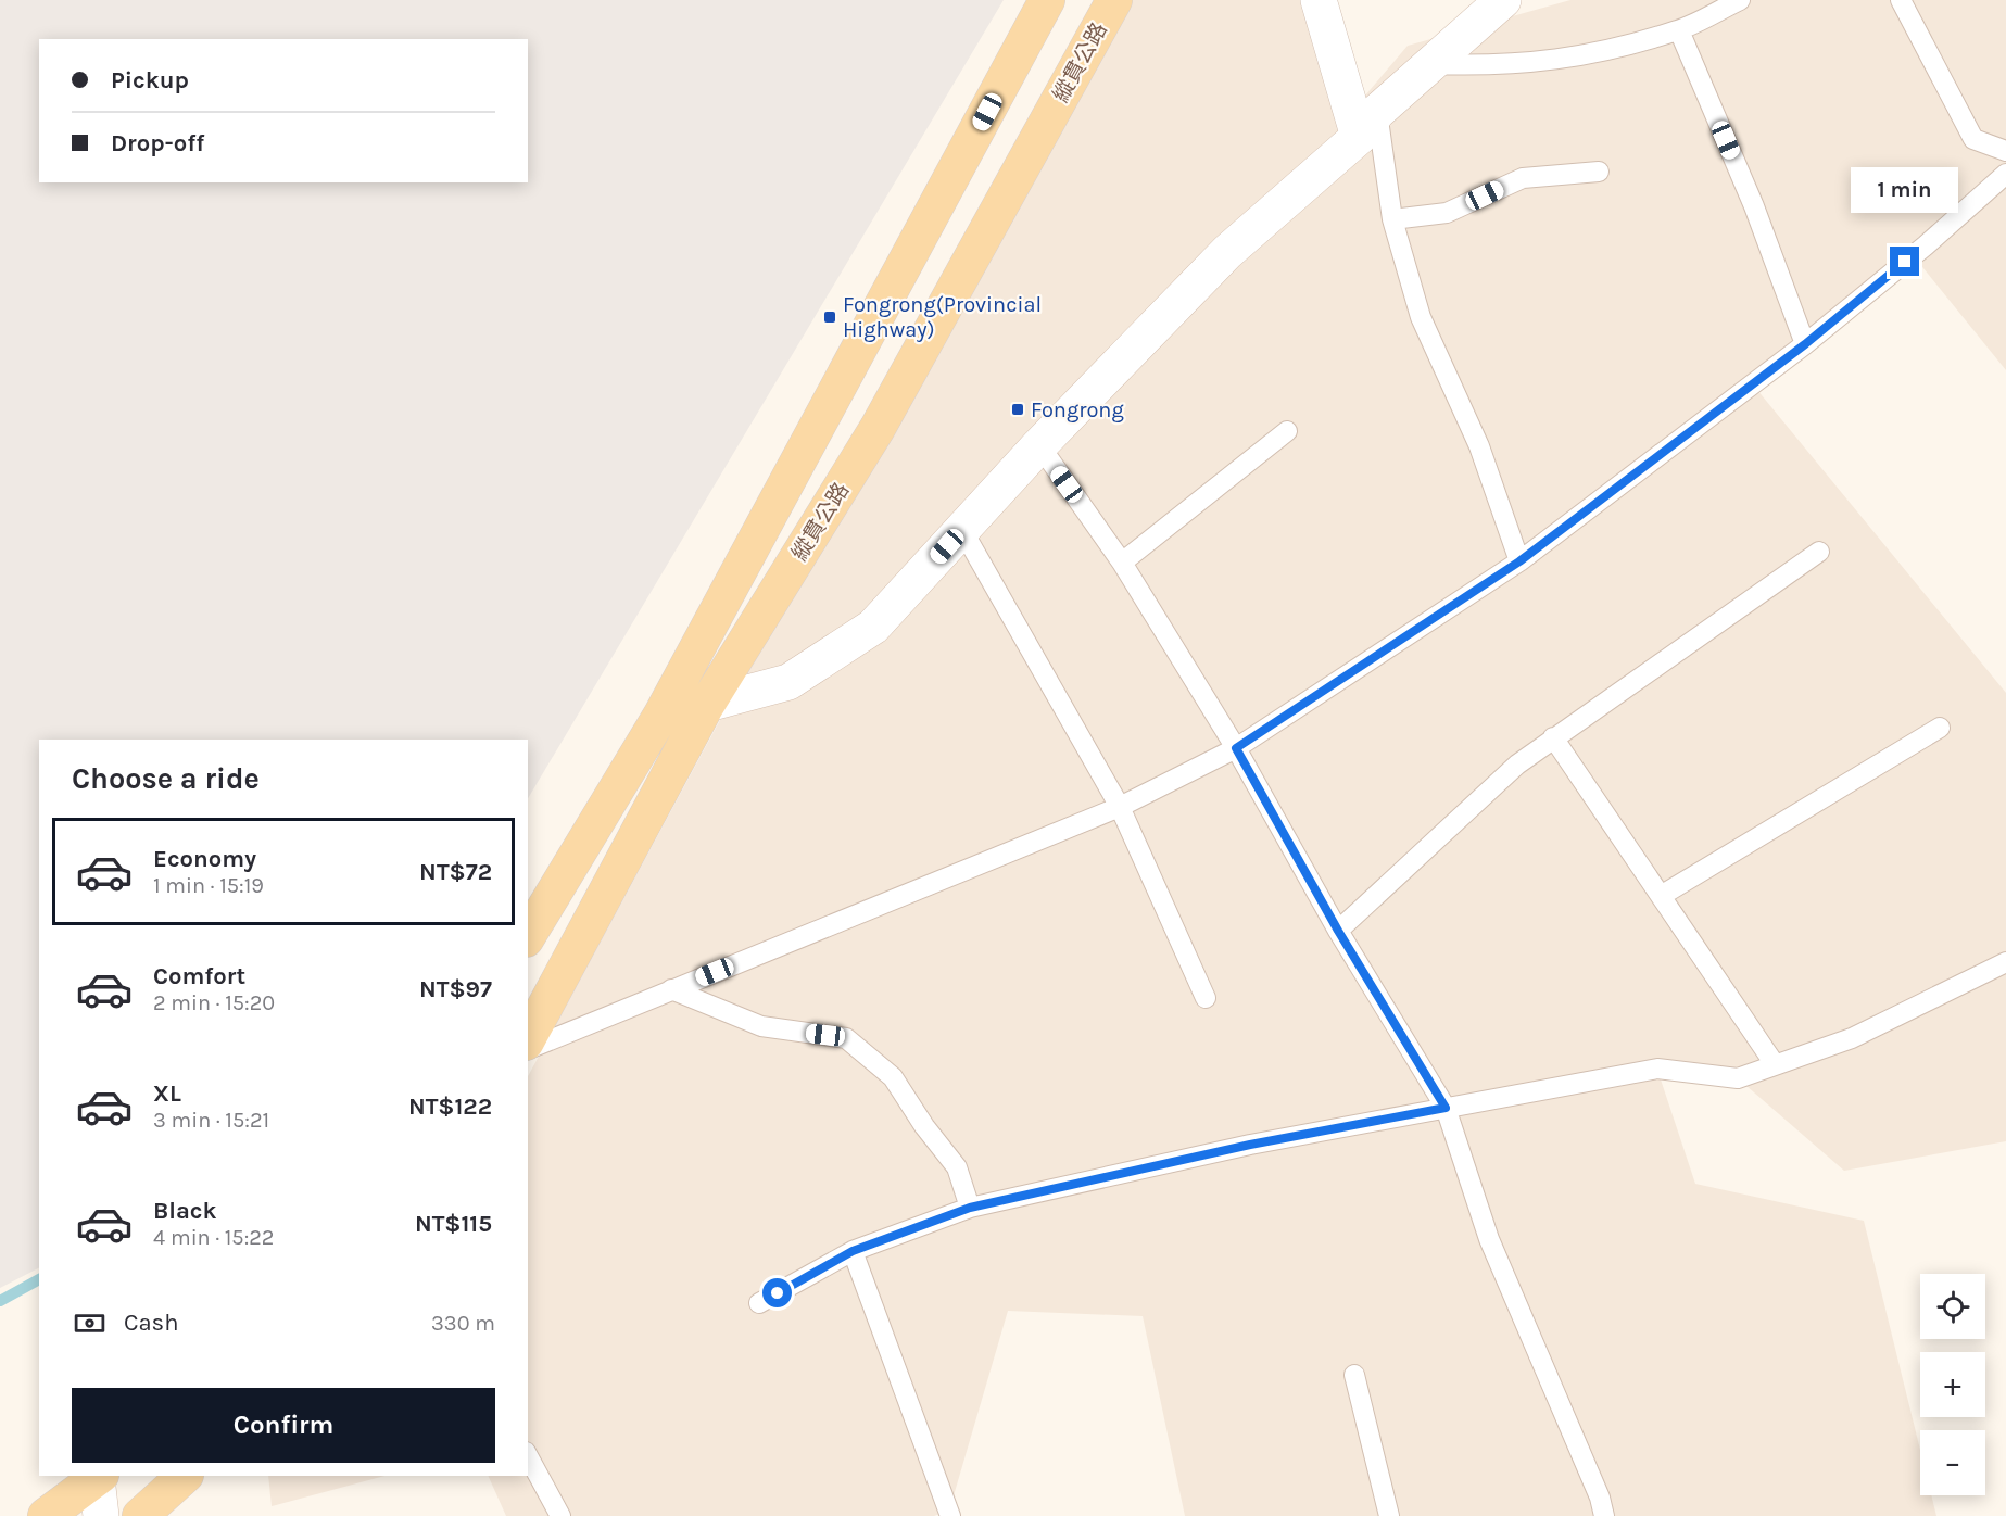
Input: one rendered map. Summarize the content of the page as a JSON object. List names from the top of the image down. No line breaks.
{"streets":{"main road":["縱貫公路"]},"places":{"transit":["Fongrong(Provincial Highway)","Fongrong"]},"page":{"banner":["Pickup","Drop-off"],"bubble":"1 min","heading":"Choose a ride","list":[{"name":"Economy","note":"1 min · 15:19","value":"NT$72"},{"name":"Comfort","note":"2 min · 15:20","value":"NT$97"},{"name":"XL","note":"3 min · 15:21","value":"NT$122"},{"name":"Black","note":"4 min · 15:22","value":"NT$115"}],"map_buttons":["+","−"],"pay":["Cash","330 m"],"buttons":"Confirm"}}
